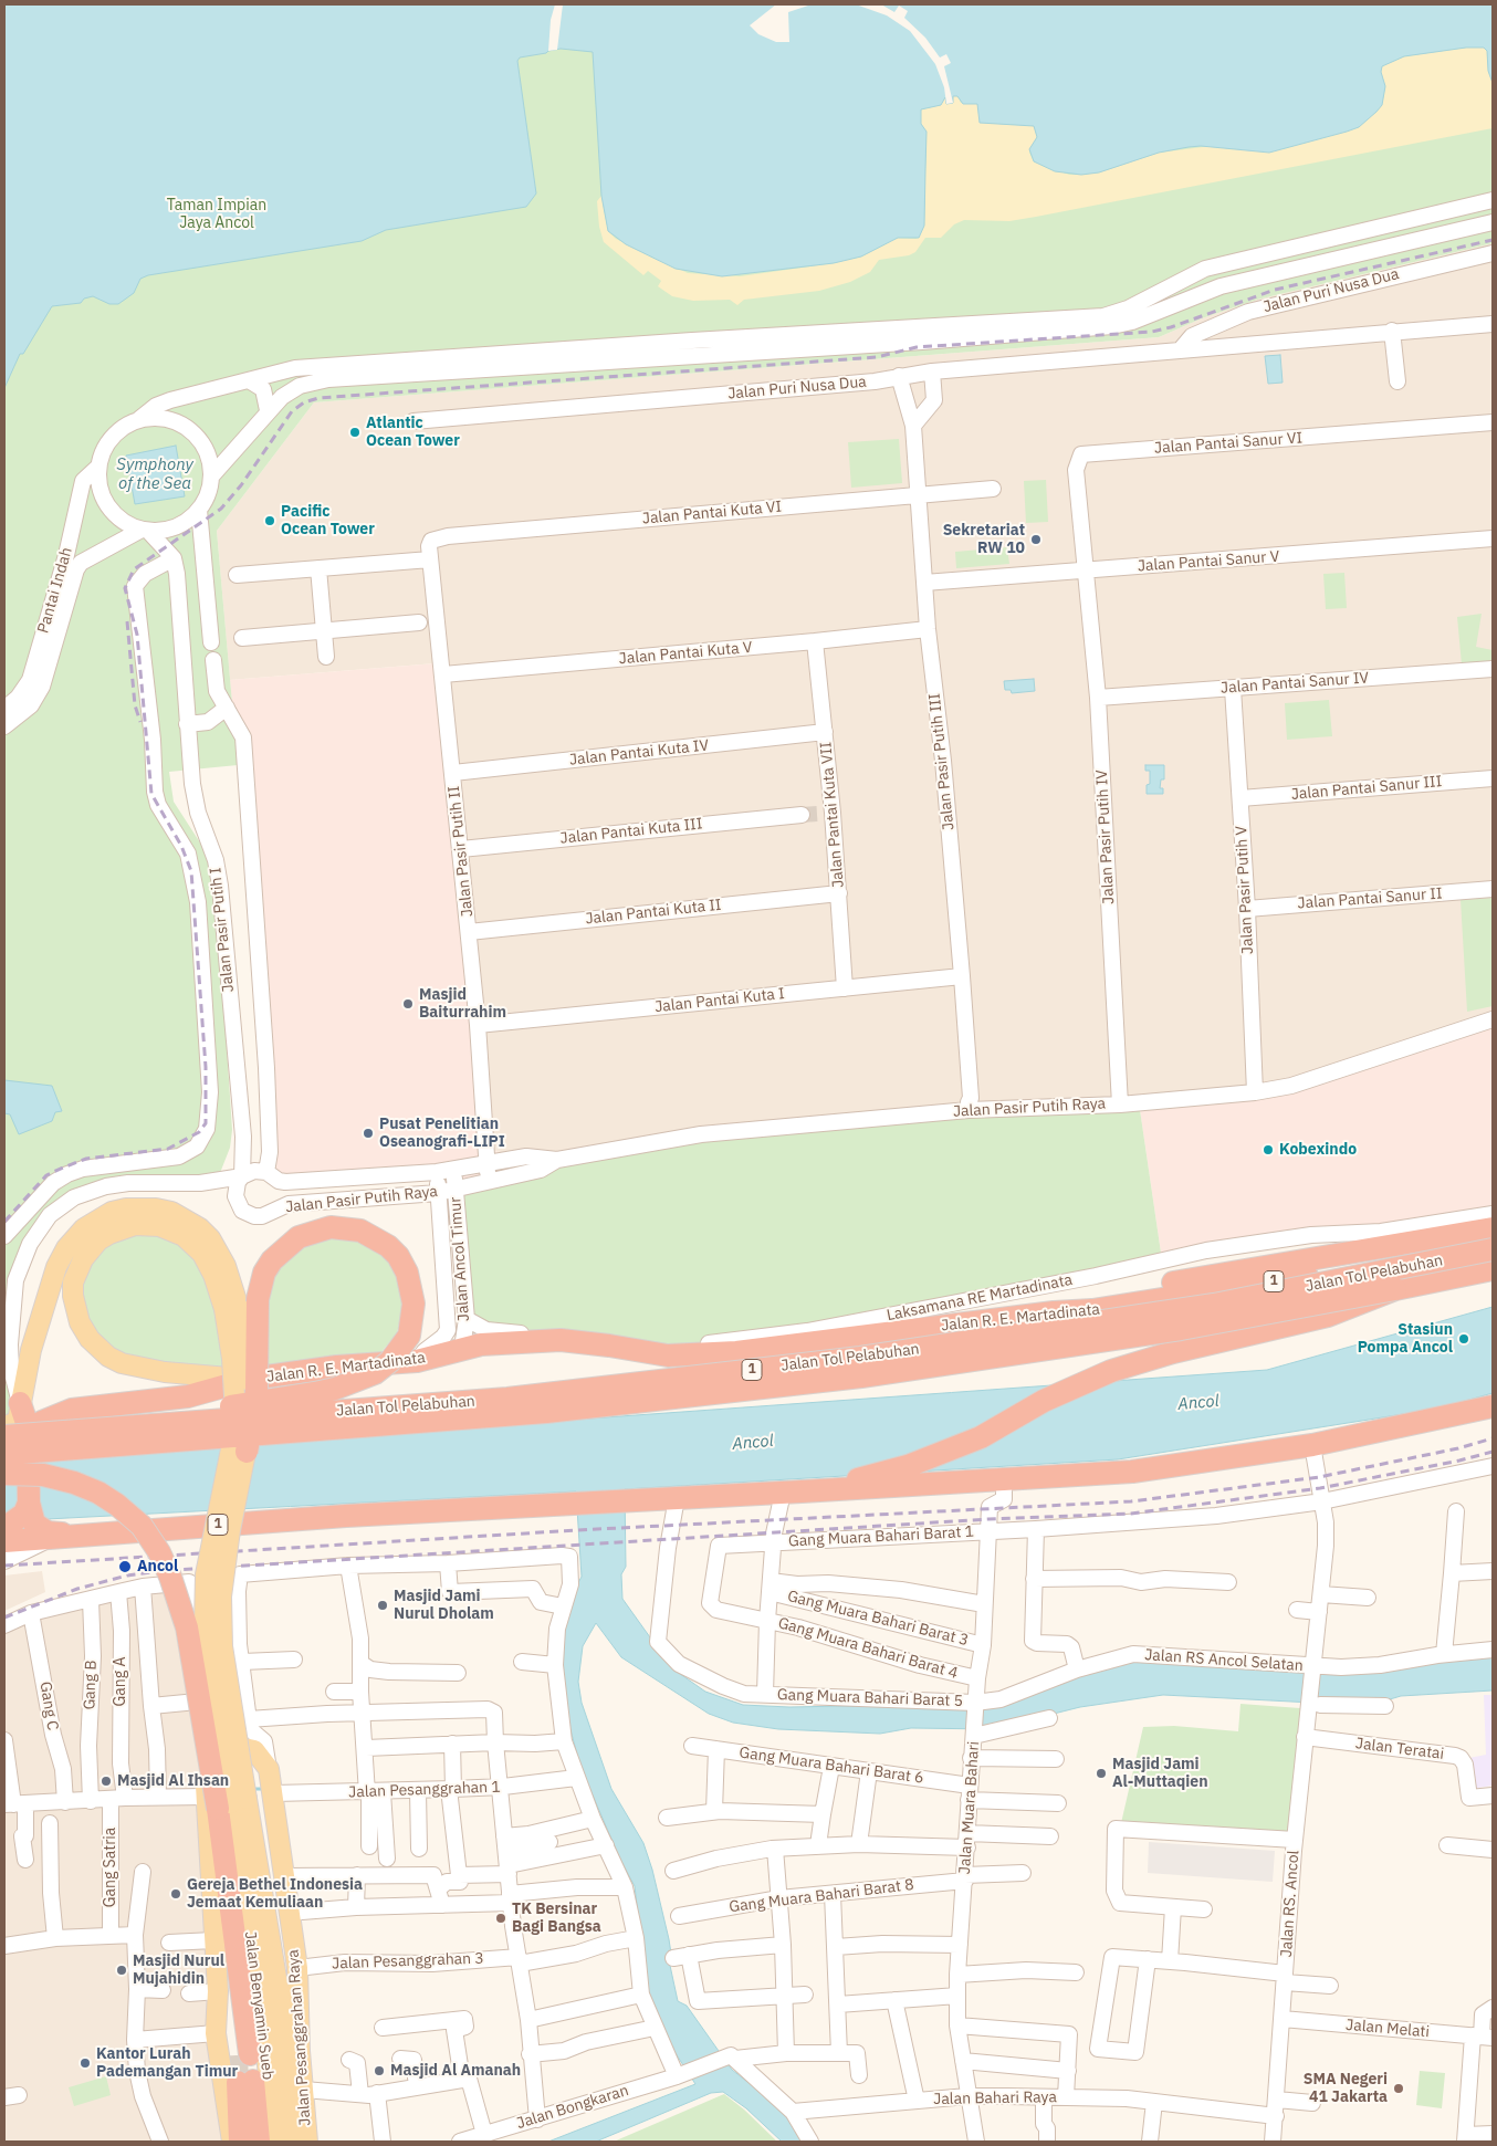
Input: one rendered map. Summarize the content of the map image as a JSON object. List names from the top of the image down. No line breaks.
{"streets":{"highway":["Jalan Tol Pelabuhan","1","Jalan R. E. Martadinata"],"main road":["Jalan Benyamin Sueb","Jalan Pesanggrahan Raya"],"street":["Jalan Puri Nusa Dua","Jalan Pantai Sanur VI","Jalan Pantai Kuta VI","Jalan Pantai Sanur V","Pantai Indah","Jalan Pantai Kuta V","Jalan Pantai Sanur IV","Jalan Pantai Kuta IV","Jalan Pasir Putih III","Jalan Pantai Sanur III","Jalan Pantai Kuta VII","Jalan Pantai Kuta III","Jalan Pasir Putih IV","Jalan Pasir Putih II","Jalan Pasir Putih V","Jalan Pantai Sanur II","Jalan Pantai Kuta II","Jalan Pasir Putih I","Jalan Pantai Kuta I","Jalan Pasir Putih Raya","Jalan Ancol Timur","Laksamana RE Martadinata","Gang Muara Bahari Barat 1","Gang Muara Bahari Barat 3","Gang Muara Bahari Barat 4","Jalan RS Ancol Selatan","Gang A","Gang B","Gang Muara Bahari Barat 5","Gang C","Jalan Teratai","Gang Muara Bahari Barat 6","Jalan Pesanggrahan 1","Jalan Muara Bahari","Gang Satria","Gang Muara Bahari Barat 8","Jalan RS. Ancol","Jalan Pesanggrahan 3","Jalan Melati","Jalan Bahari Raya","Jalan Bongkaran"]},"crossings":[["Jalan Puri Nusa Dua","Jalan Pasir Putih III"],["Jalan Pantai Sanur VI","Jalan Pantai Sanur V"],["Jalan Pantai Sanur VI","Jalan Pasir Putih IV"],["Jalan Pantai Kuta VI","Jalan Pasir Putih III"],["Jalan Pantai Kuta VI","Jalan Pasir Putih II"],["Jalan Pantai Sanur V","Jalan Pasir Putih III"],["Jalan Pantai Sanur V","Jalan Pasir Putih IV"],["Jalan Pantai Kuta V","Jalan Pasir Putih III"],["Jalan Pantai Kuta V","Jalan Pantai Kuta VII"],["Jalan Pantai Kuta V","Jalan Pasir Putih II"],["Jalan Pantai Sanur IV","Jalan Pasir Putih IV"],["Jalan Pantai Sanur IV","Jalan Pasir Putih V"],["Jalan Pantai Kuta IV","Jalan Pantai Kuta VII"],["Jalan Pantai Kuta IV","Jalan Pasir Putih II"],["Jalan Pasir Putih III","Jalan Pantai Kuta I"],["Jalan Pasir Putih III","Jalan Pasir Putih Raya"],["Jalan Pantai Sanur III","Jalan Pasir Putih V"],["Jalan Pantai Kuta VII","Jalan Pantai Kuta II"],["Jalan Pantai Kuta VII","Jalan Pantai Kuta I"],["Jalan Pantai Kuta III","Jalan Pasir Putih II"],["Jalan Pasir Putih IV","Jalan Pasir Putih Raya"],["Jalan Pasir Putih II","Jalan Pantai Kuta II"],["Jalan Pasir Putih II","Jalan Pantai Kuta I"],["Jalan Pasir Putih II","Jalan Pasir Putih Raya"],["Jalan Pasir Putih V","Jalan Pantai Sanur II"],["Jalan Pasir Putih V","Jalan Pasir Putih Raya"],["Jalan Pasir Putih I","Jalan Pasir Putih Raya"],["Jalan Pasir Putih Raya","Jalan Ancol Timur"],["Jalan Ancol Timur","Laksamana RE Martadinata"],["Jalan Ancol Timur","Jalan R. E. Martadinata"],["1","Gang Muara Bahari Barat 5"],["1","Jalan Muara Bahari"],["1","Jalan RS. Ancol"],["Jalan R. E. Martadinata","Jalan Benyamin Sueb"],["Gang Muara Bahari Barat 1","Gang Muara Bahari Barat 4"],["Gang Muara Bahari Barat 1","Jalan Muara Bahari"],["Gang Muara Bahari Barat 1","Jalan RS. Ancol"],["Gang Muara Bahari Barat 3","Gang Muara Bahari Barat 4"],["Gang Muara Bahari Barat 3","Gang Muara Bahari Barat 5"],["Gang Muara Bahari Barat 3","Jalan Muara Bahari"],["Gang Muara Bahari Barat 4","Jalan Muara Bahari"],["Jalan RS Ancol Selatan","Gang Muara Bahari Barat 5"],["Jalan RS Ancol Selatan","Jalan RS. Ancol"],["Gang A","Gang Satria"],["Gang Muara Bahari Barat 5","Jalan Muara Bahari"],["Jalan Teratai","Jalan RS. Ancol"],["Gang Muara Bahari Barat 6","Jalan Muara Bahari"],["Jalan Pesanggrahan 1","Jalan Pesanggrahan Raya"],["Jalan Muara Bahari","Gang Muara Bahari Barat 8"],["Jalan Muara Bahari","Jalan Bahari Raya"],["Jalan RS. Ancol","Jalan Melati"],["Jalan RS. Ancol","Jalan Bahari Raya"],["Jalan Pesanggrahan 3","Jalan Pesanggrahan Raya"]],"water":["Symphony of the Sea","Ancol"],"parks":["Taman Impian Jaya Ancol"],"places":["Atlantic Ocean Tower","Pacific Ocean Tower","Sekretariat RW 10","Masjid Baiturrahim","Pusat Penelitian Oseanografi-LIPI","Kobexindo","Stasiun Pompa Ancol","Ancol","Masjid Jami Nurul Dholam","Masjid Jami Al-Muttaqien","Masjid Al Ihsan","Gereja Bethel Indonesia Jemaat Kemuliaan","TK Bersinar Bagi Bangsa","Masjid Nurul Mujahidin","Kantor Lurah Pademangan Timur","Masjid Al Amanah","SMA Negeri 41 Jakarta"]}
